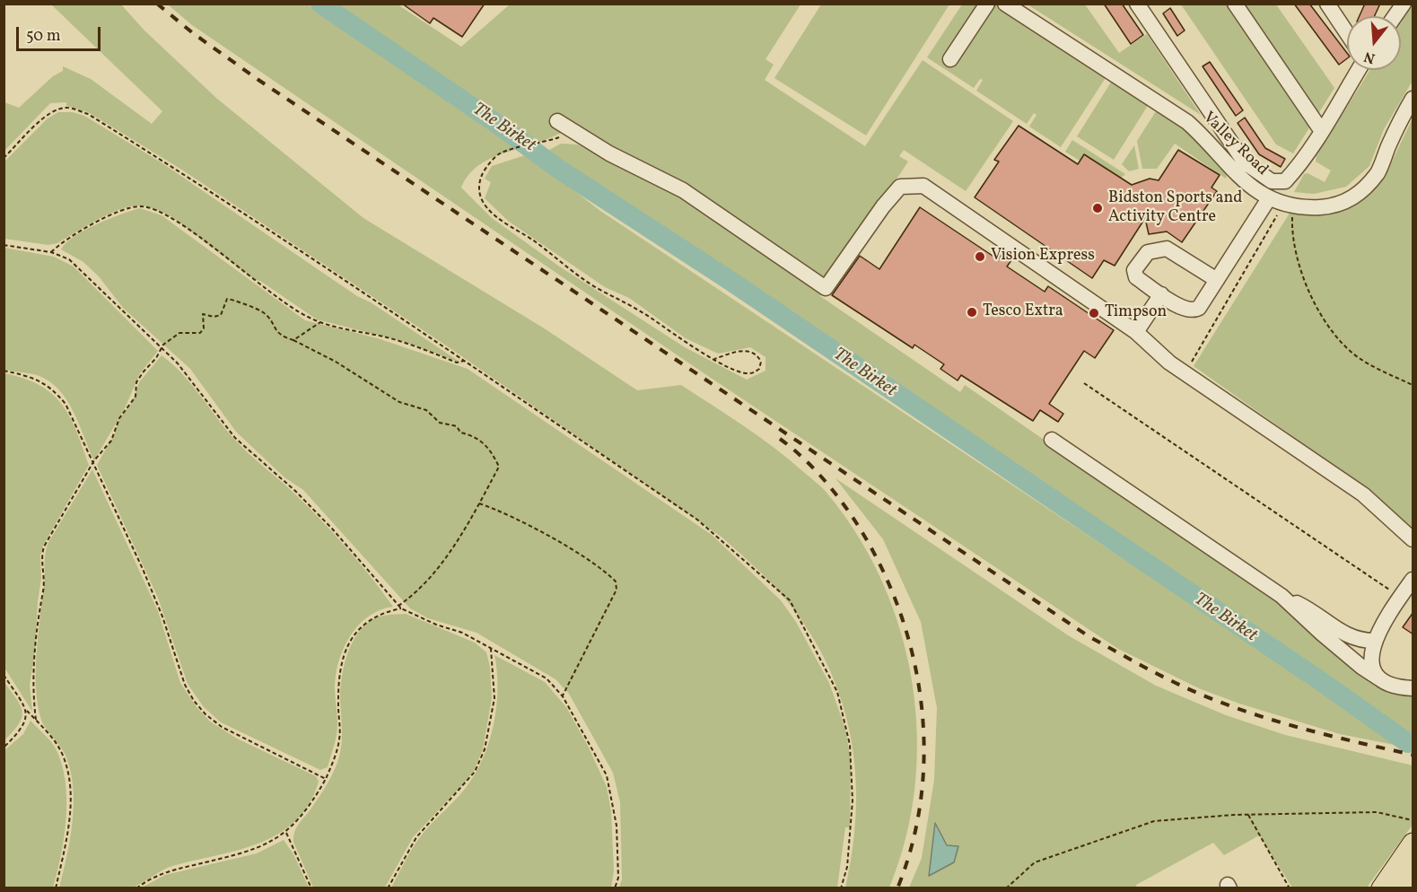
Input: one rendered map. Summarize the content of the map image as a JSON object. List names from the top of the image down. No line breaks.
{"streets":{"street":["Valley Road"]},"water":["The Birket"],"places":["Bidston Sports and Activity Centre","Vision Express","Tesco Extra","Timpson"],"scale_bar":"50 m","north":"bottom"}
